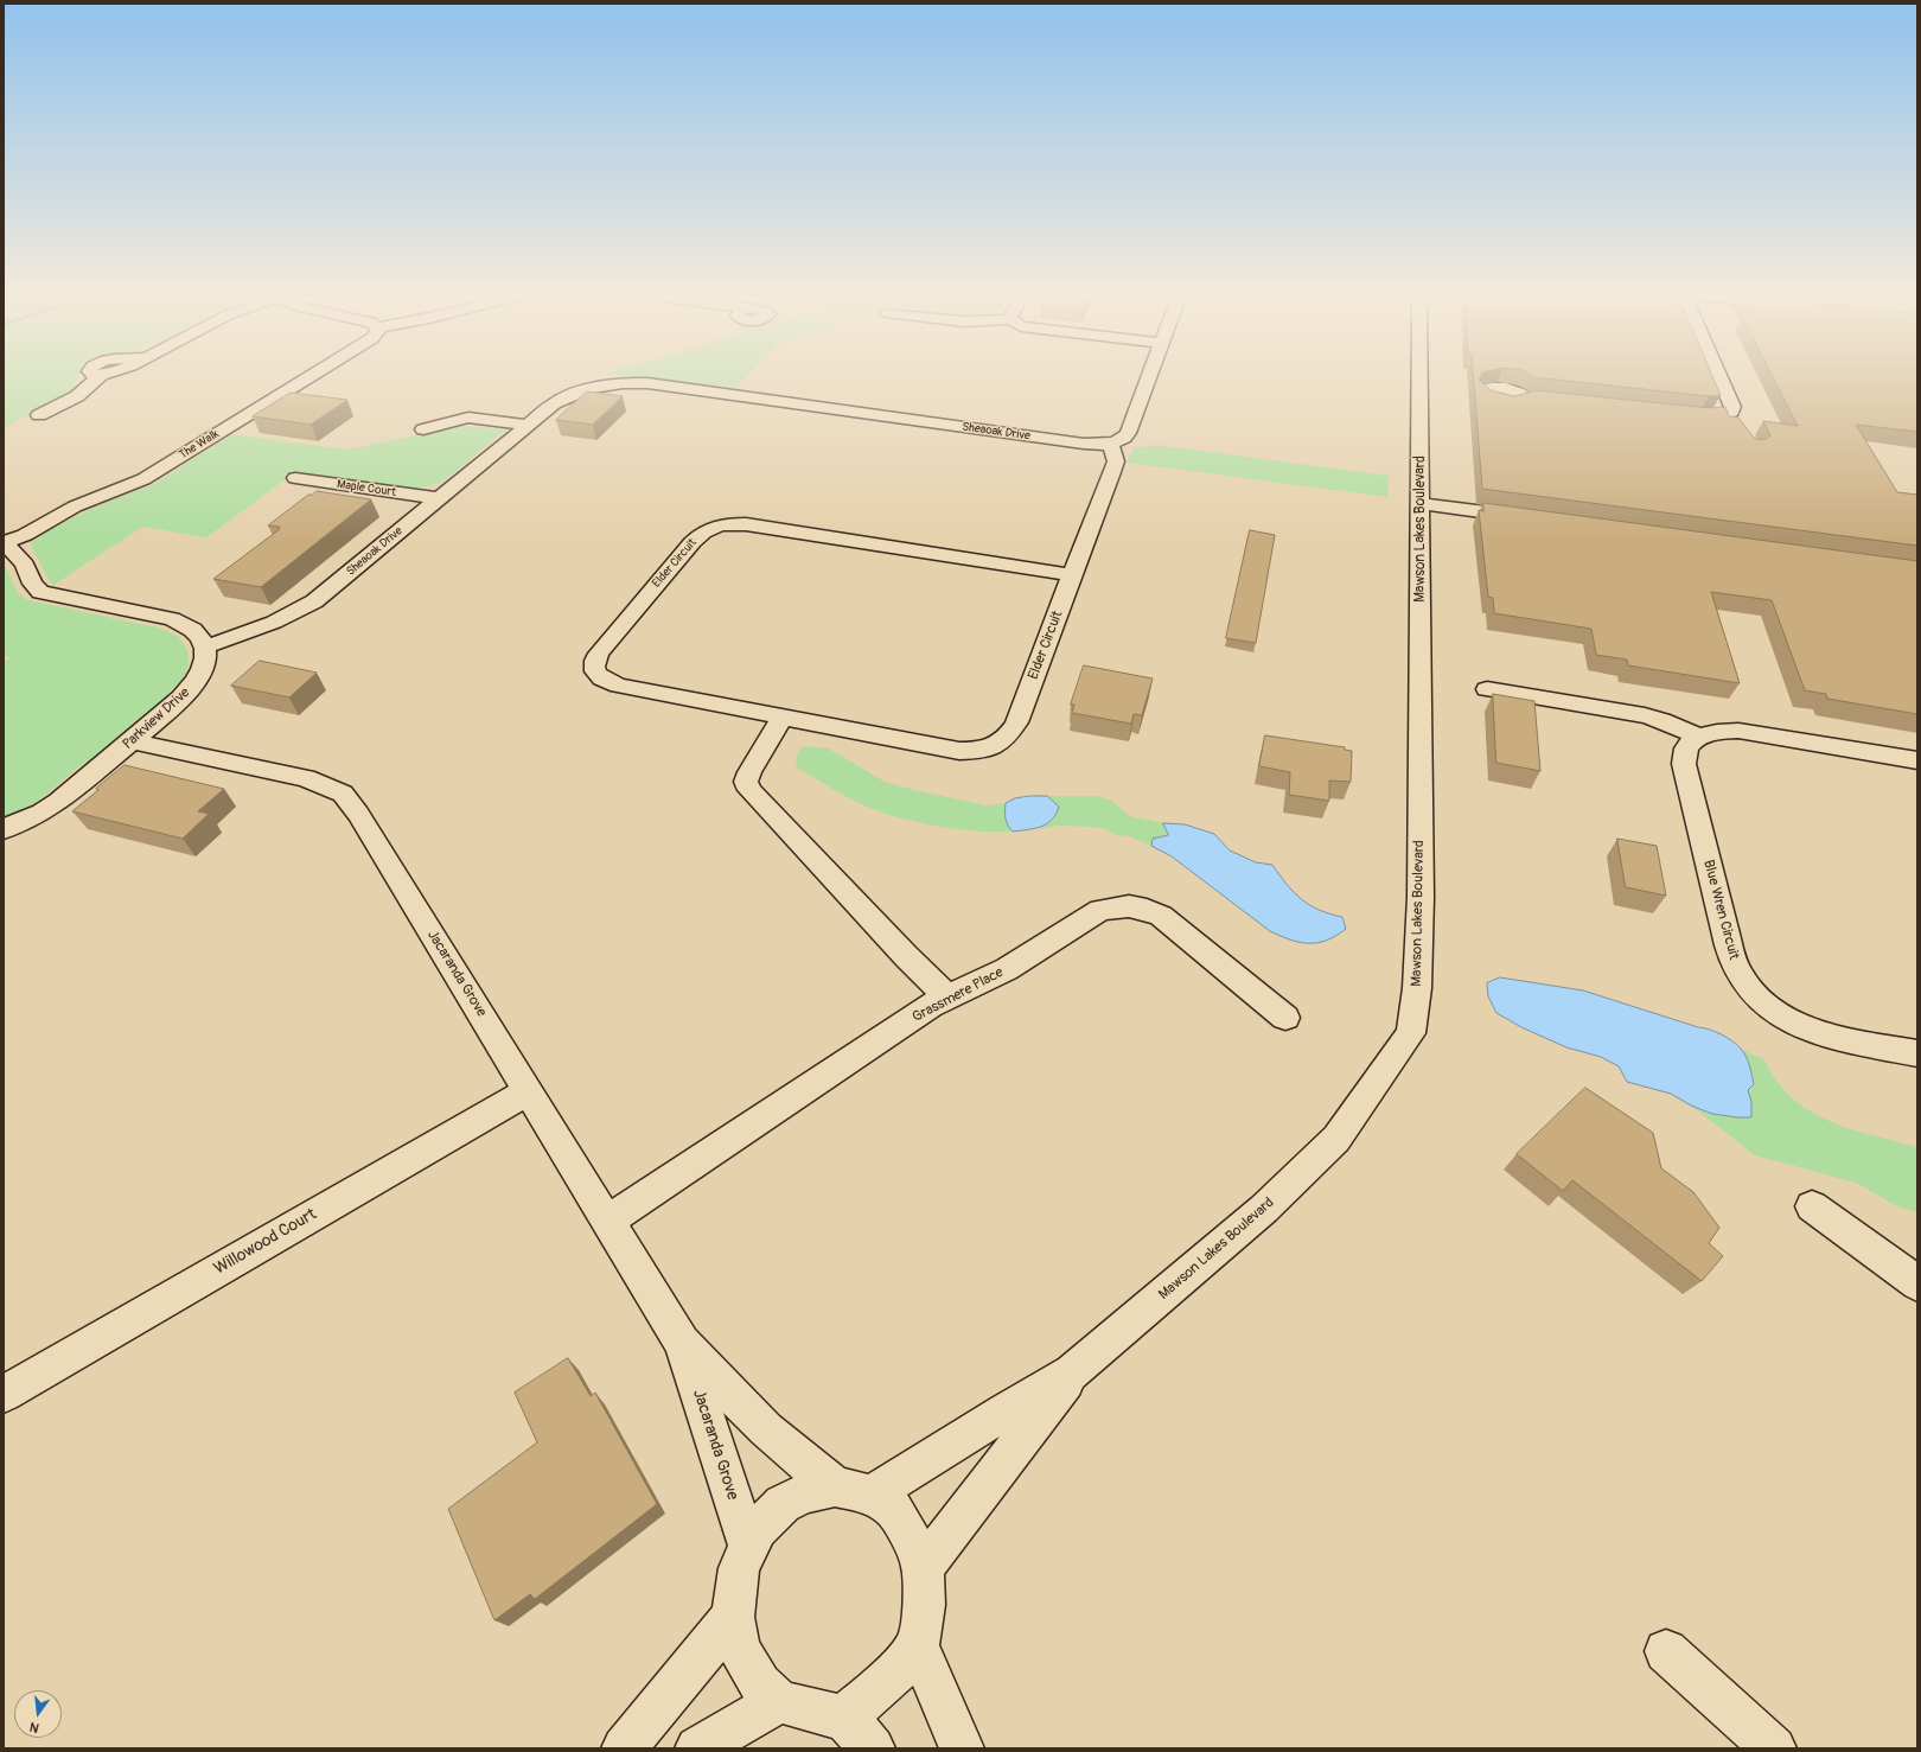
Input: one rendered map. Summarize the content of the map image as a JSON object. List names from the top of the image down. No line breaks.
{"streets":{"street":["Sheaoak Drive","The Walk","Maple Court","Mawson Lakes Boulevard","Elder Circuit","Parkview Drive","Blue Wren Circuit","Jacaranda Grove","Grassmere Place","Willowood Court"]},"crossings":[["Sheaoak Drive","Maple Court"],["Sheaoak Drive","Elder Circuit"],["Sheaoak Drive","Parkview Drive"],["Mawson Lakes Boulevard","Jacaranda Grove"],["Parkview Drive","Jacaranda Grove"],["Jacaranda Grove","Grassmere Place"],["Jacaranda Grove","Willowood Court"]],"north":"bottom"}
